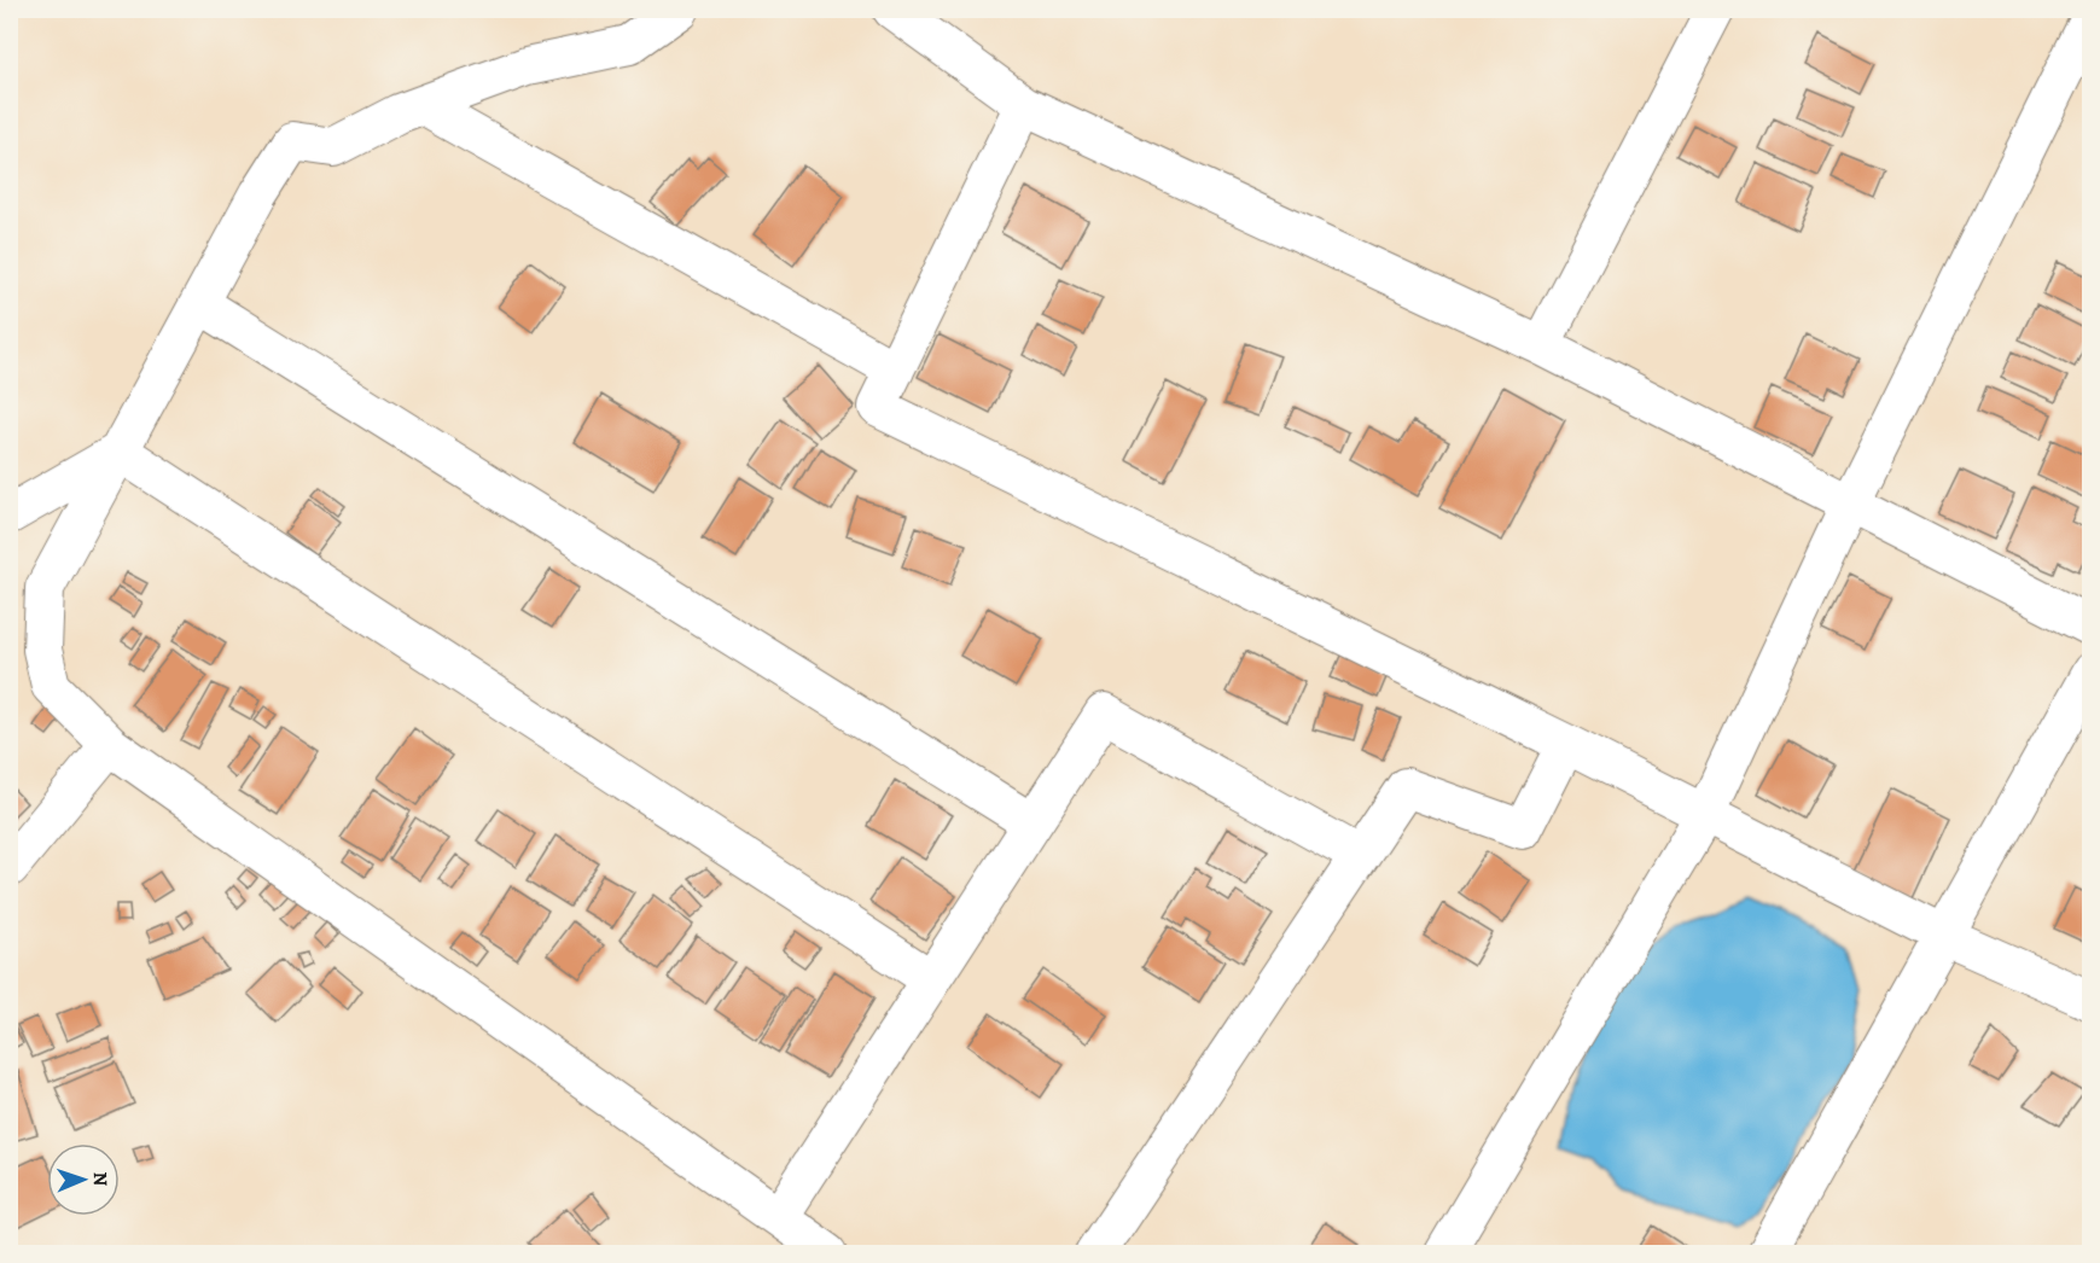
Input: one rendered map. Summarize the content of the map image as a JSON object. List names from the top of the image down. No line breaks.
{"north":"right"}
